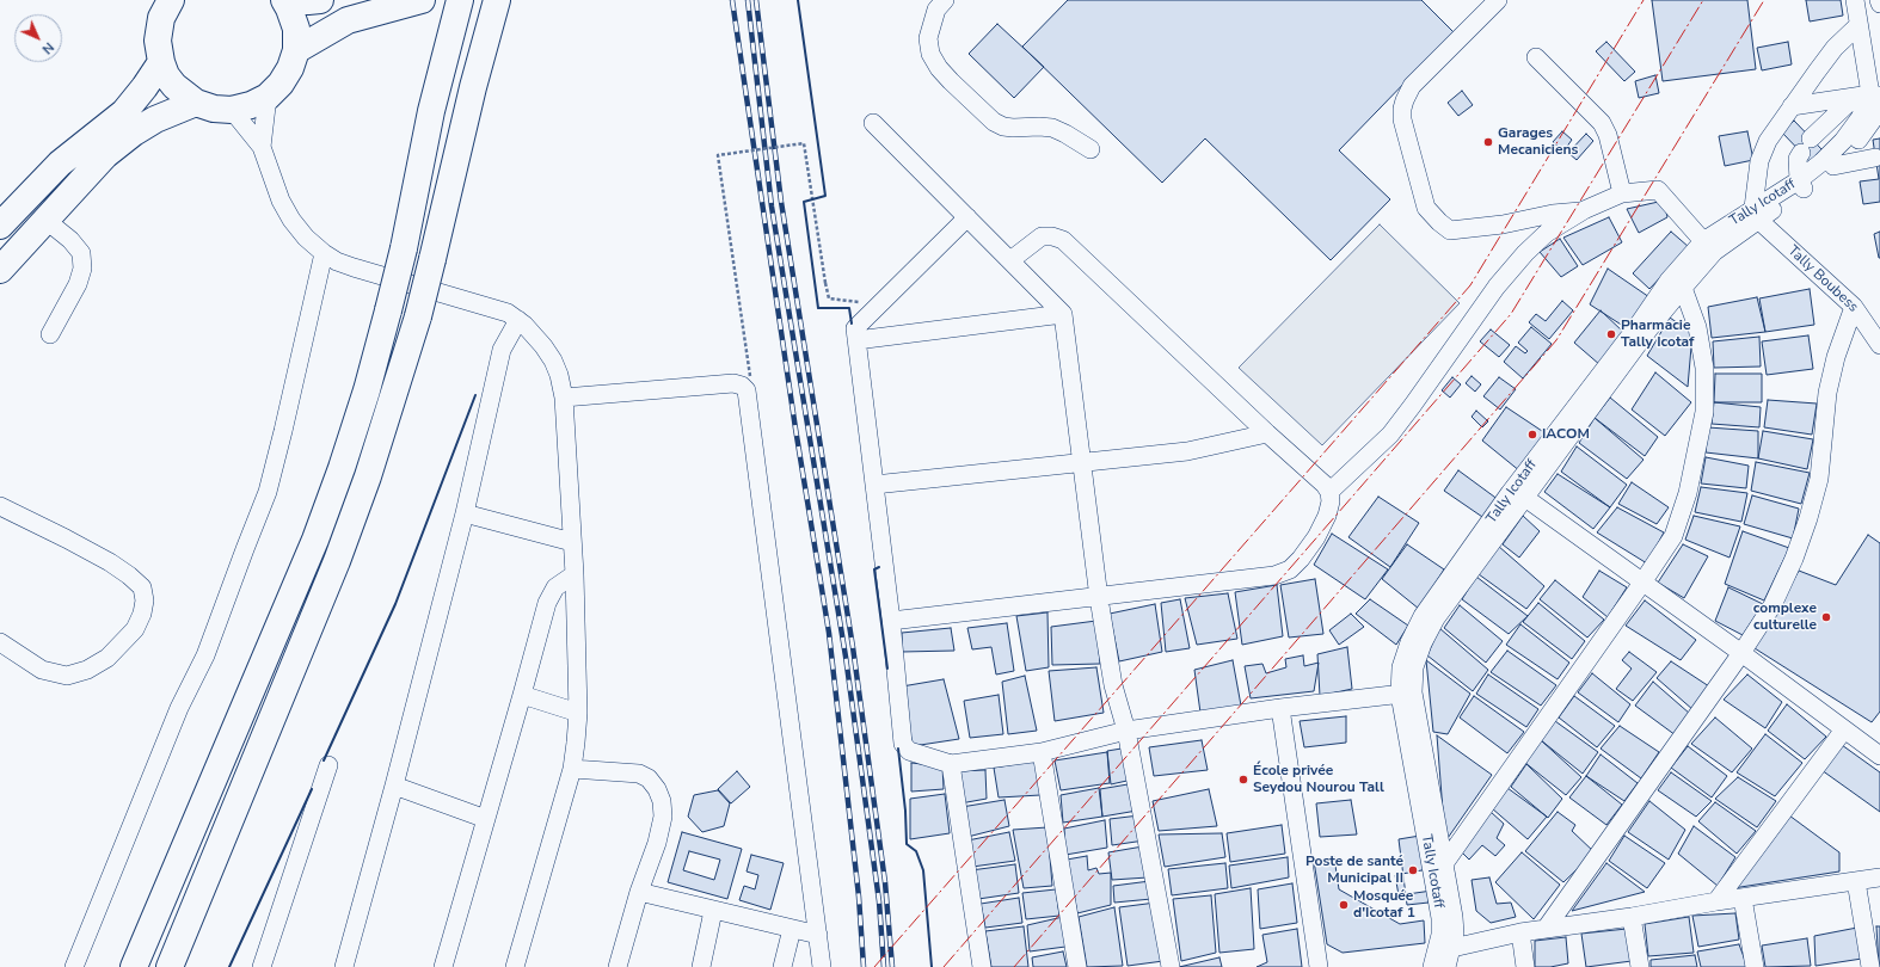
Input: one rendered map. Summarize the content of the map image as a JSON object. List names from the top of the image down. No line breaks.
{"streets":{"street":["Tally Icotaff","Tally Boubess"]},"crossings":[["Tally Icotaff","Tally Boubess"]],"places":["Garages Mecaniciens","Pharmacie Tally Icotaf","IACOM","complexe culturelle","École privée Seydou Nourou Tall","Poste de santé Municipal II","Mosquée d'Icotaf 1"],"north":"bottom right"}
